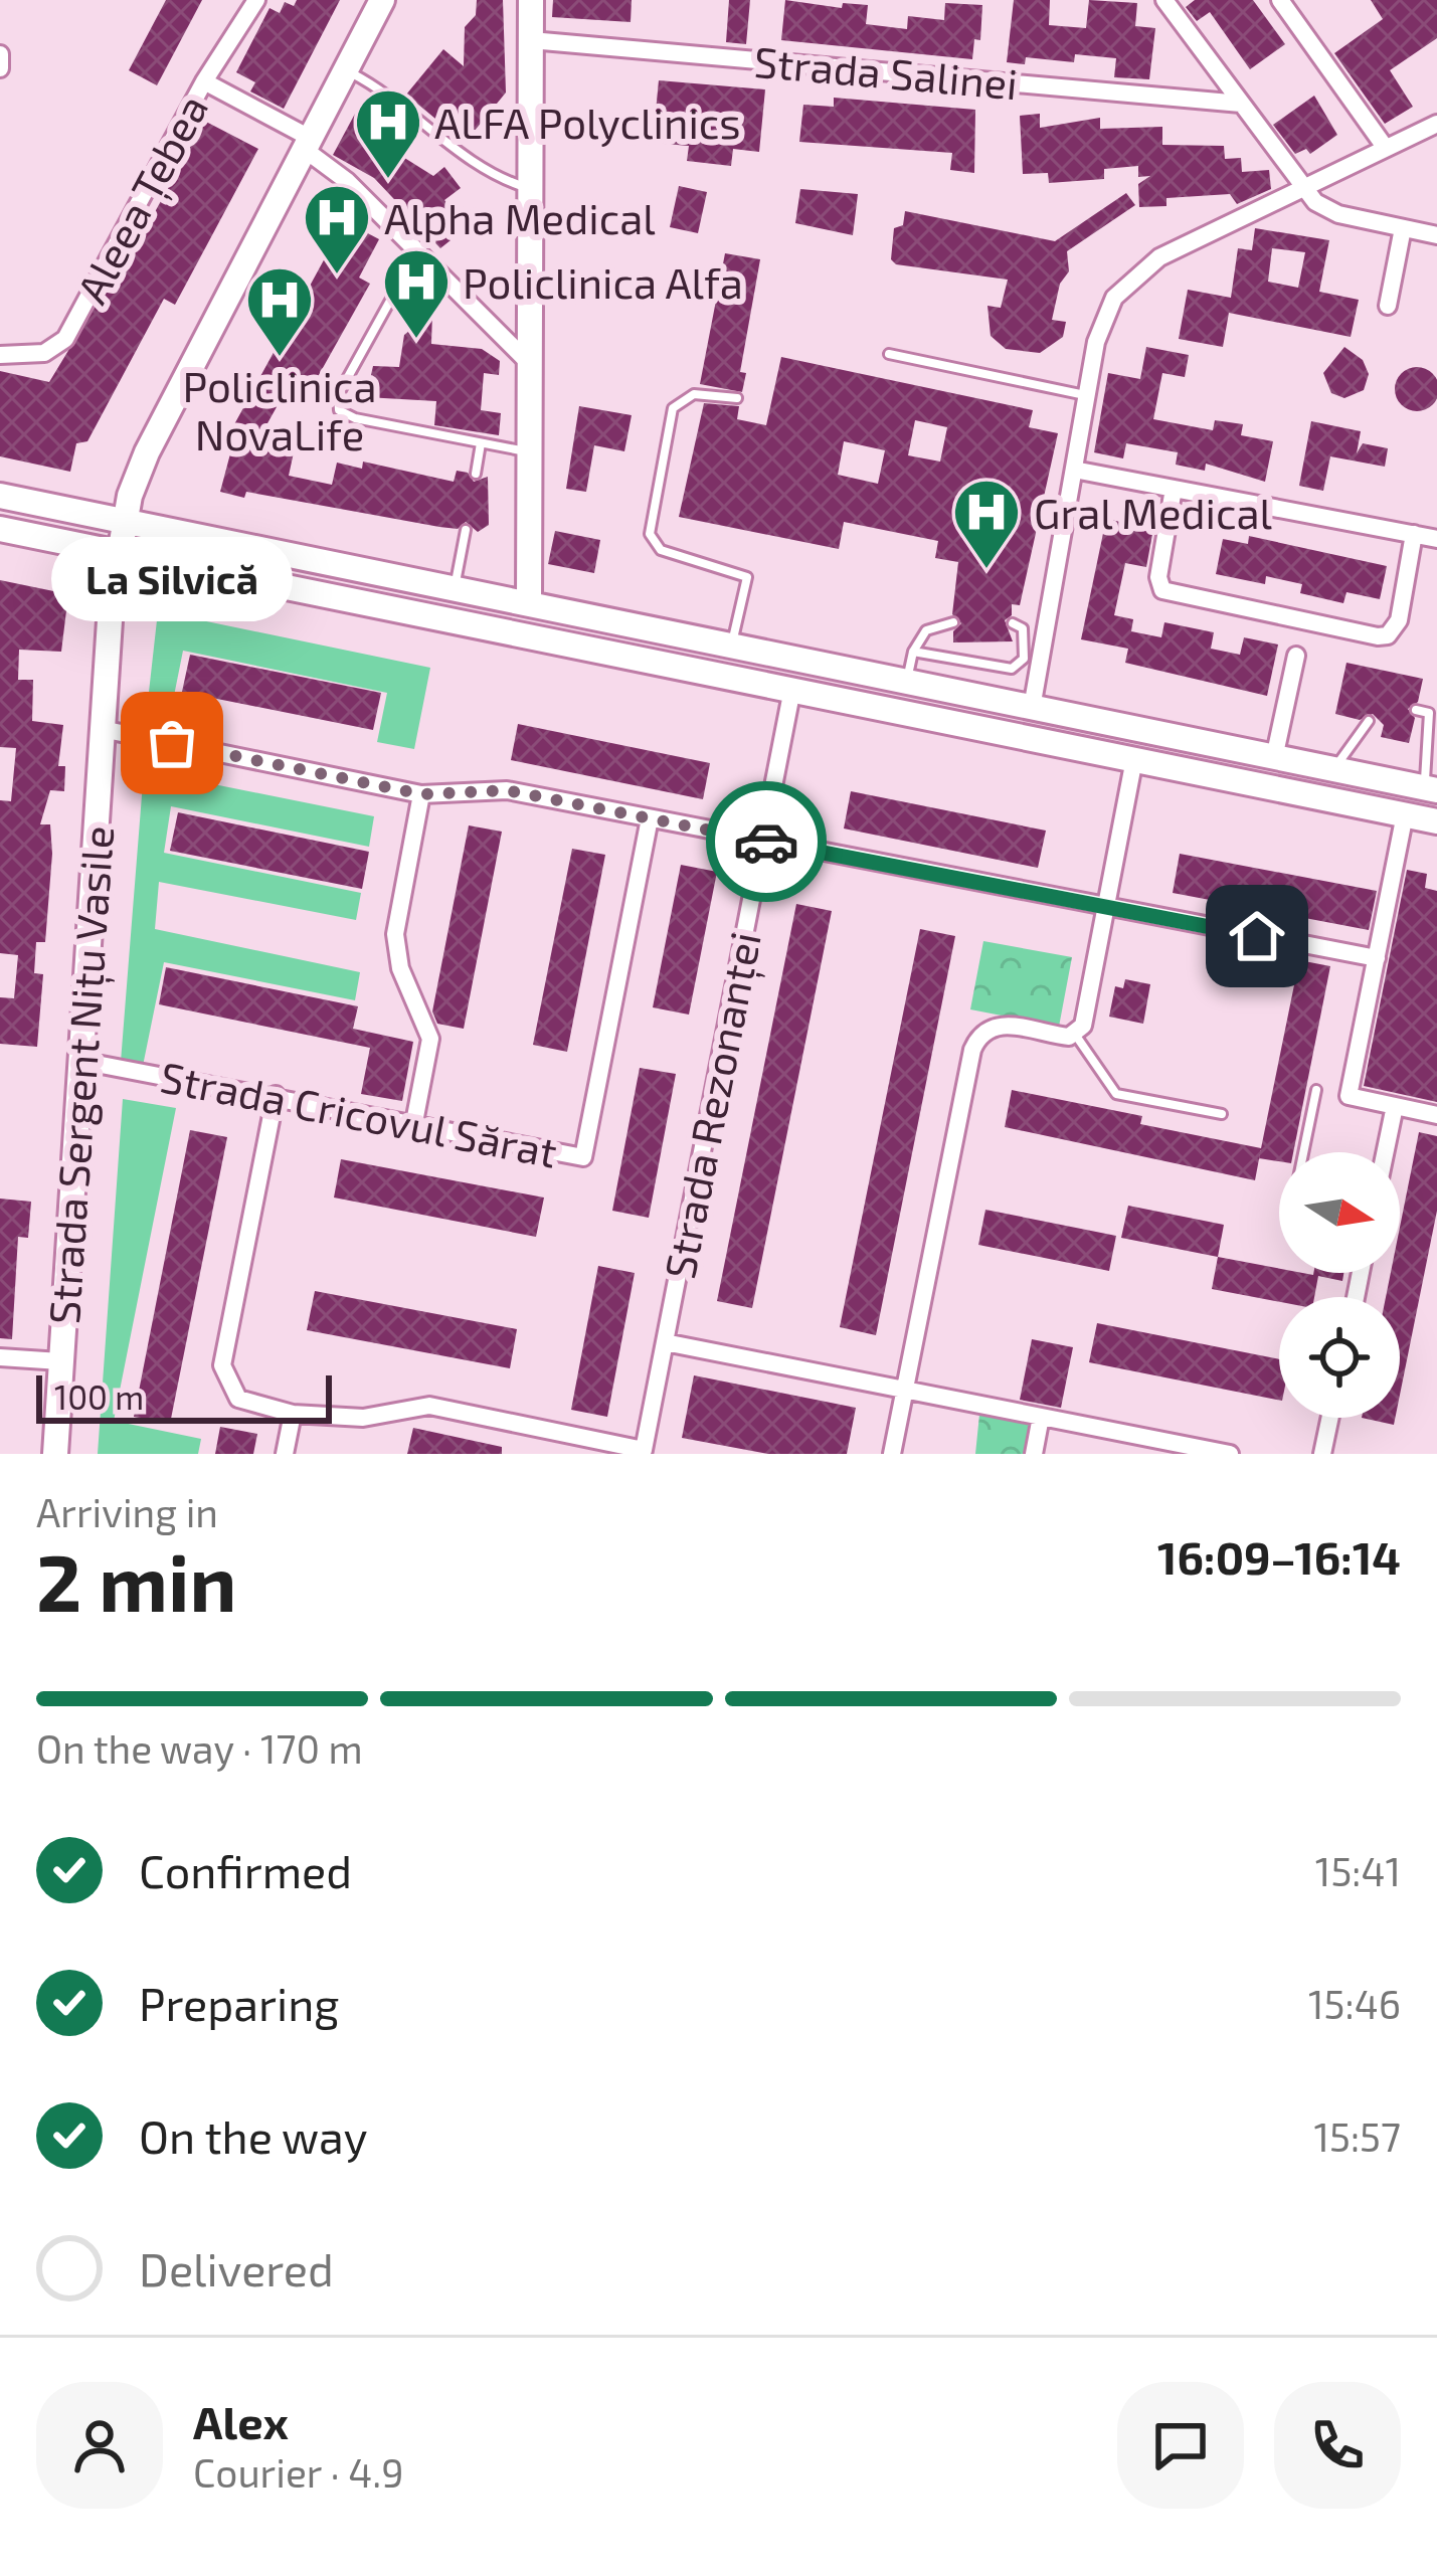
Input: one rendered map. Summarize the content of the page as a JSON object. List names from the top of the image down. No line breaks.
{"streets":{"main road":["Strada Sergent Nițu Vasile"],"street":["Strada Salinei","Aleea Țebea","Strada Rezonanței","Strada Cricovul Sărat"]},"crossings":[["Strada Sergent Nițu Vasile","Strada Cricovul Sărat"]],"places":{"hospital":["ALFA Polyclinics","Alpha Medical","Policlinica Alfa","Policlinica NovaLife","Gral Medical"],"other":["La Silvică"]},"scale_bar":"100 m","north":"right","page":{"bubble":"La Silvică","scale":"100 m","heading":["2 min","Arriving in","16:09–16:14"],"panel":["Alex","Courier · 4.9"],"bar":"On the way · 170 m","list":[["Confirmed","15:41"],["Preparing","15:46"],["On the way","15:57"],"Delivered"]}}
